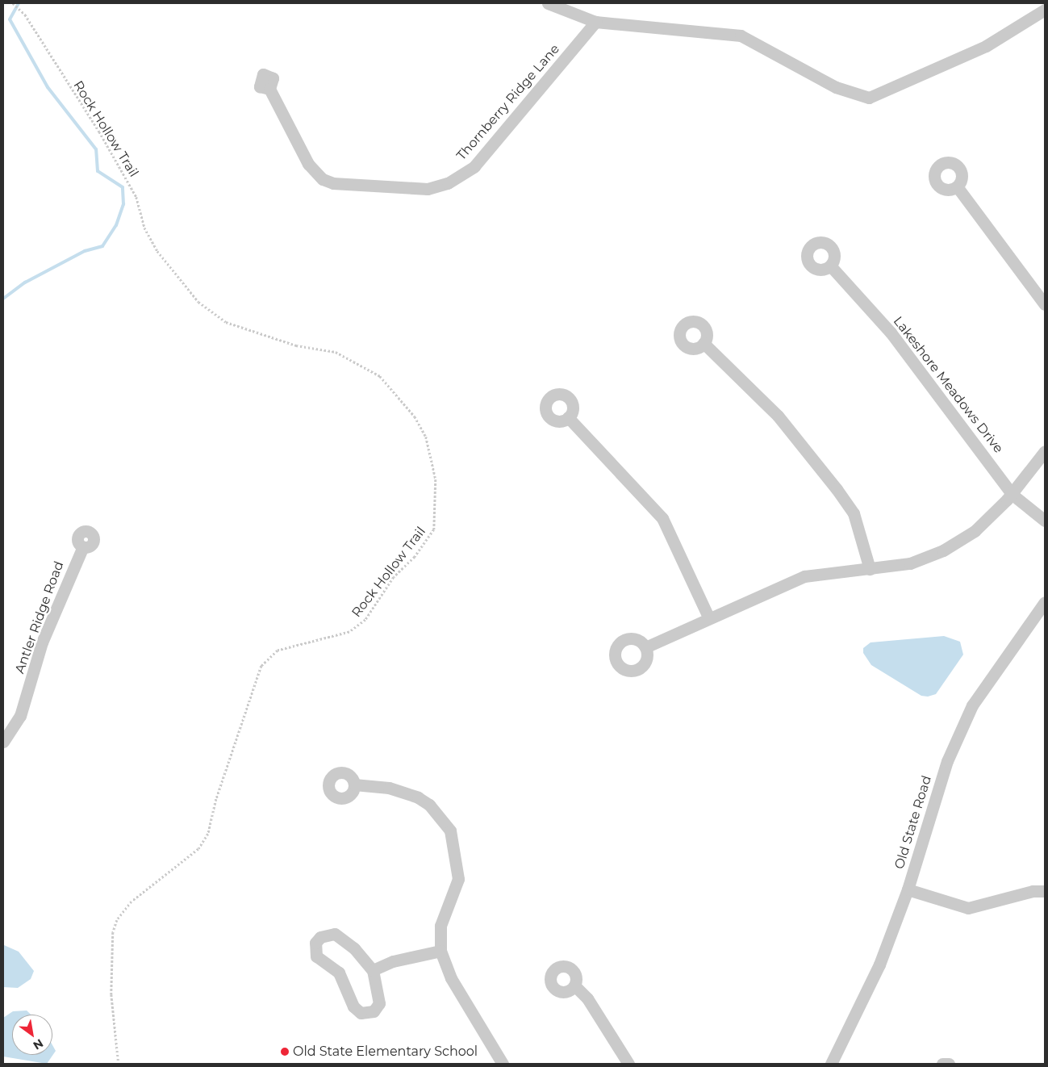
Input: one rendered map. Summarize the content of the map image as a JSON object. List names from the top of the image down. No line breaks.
{"streets":{"street":["Thornberry Ridge Lane","Lakeshore Meadows Drive","Antler Ridge Road","Old State Road"],"path":["Rock Hollow Trail"]},"places":["Old State Elementary School"],"north":"bottom right"}
